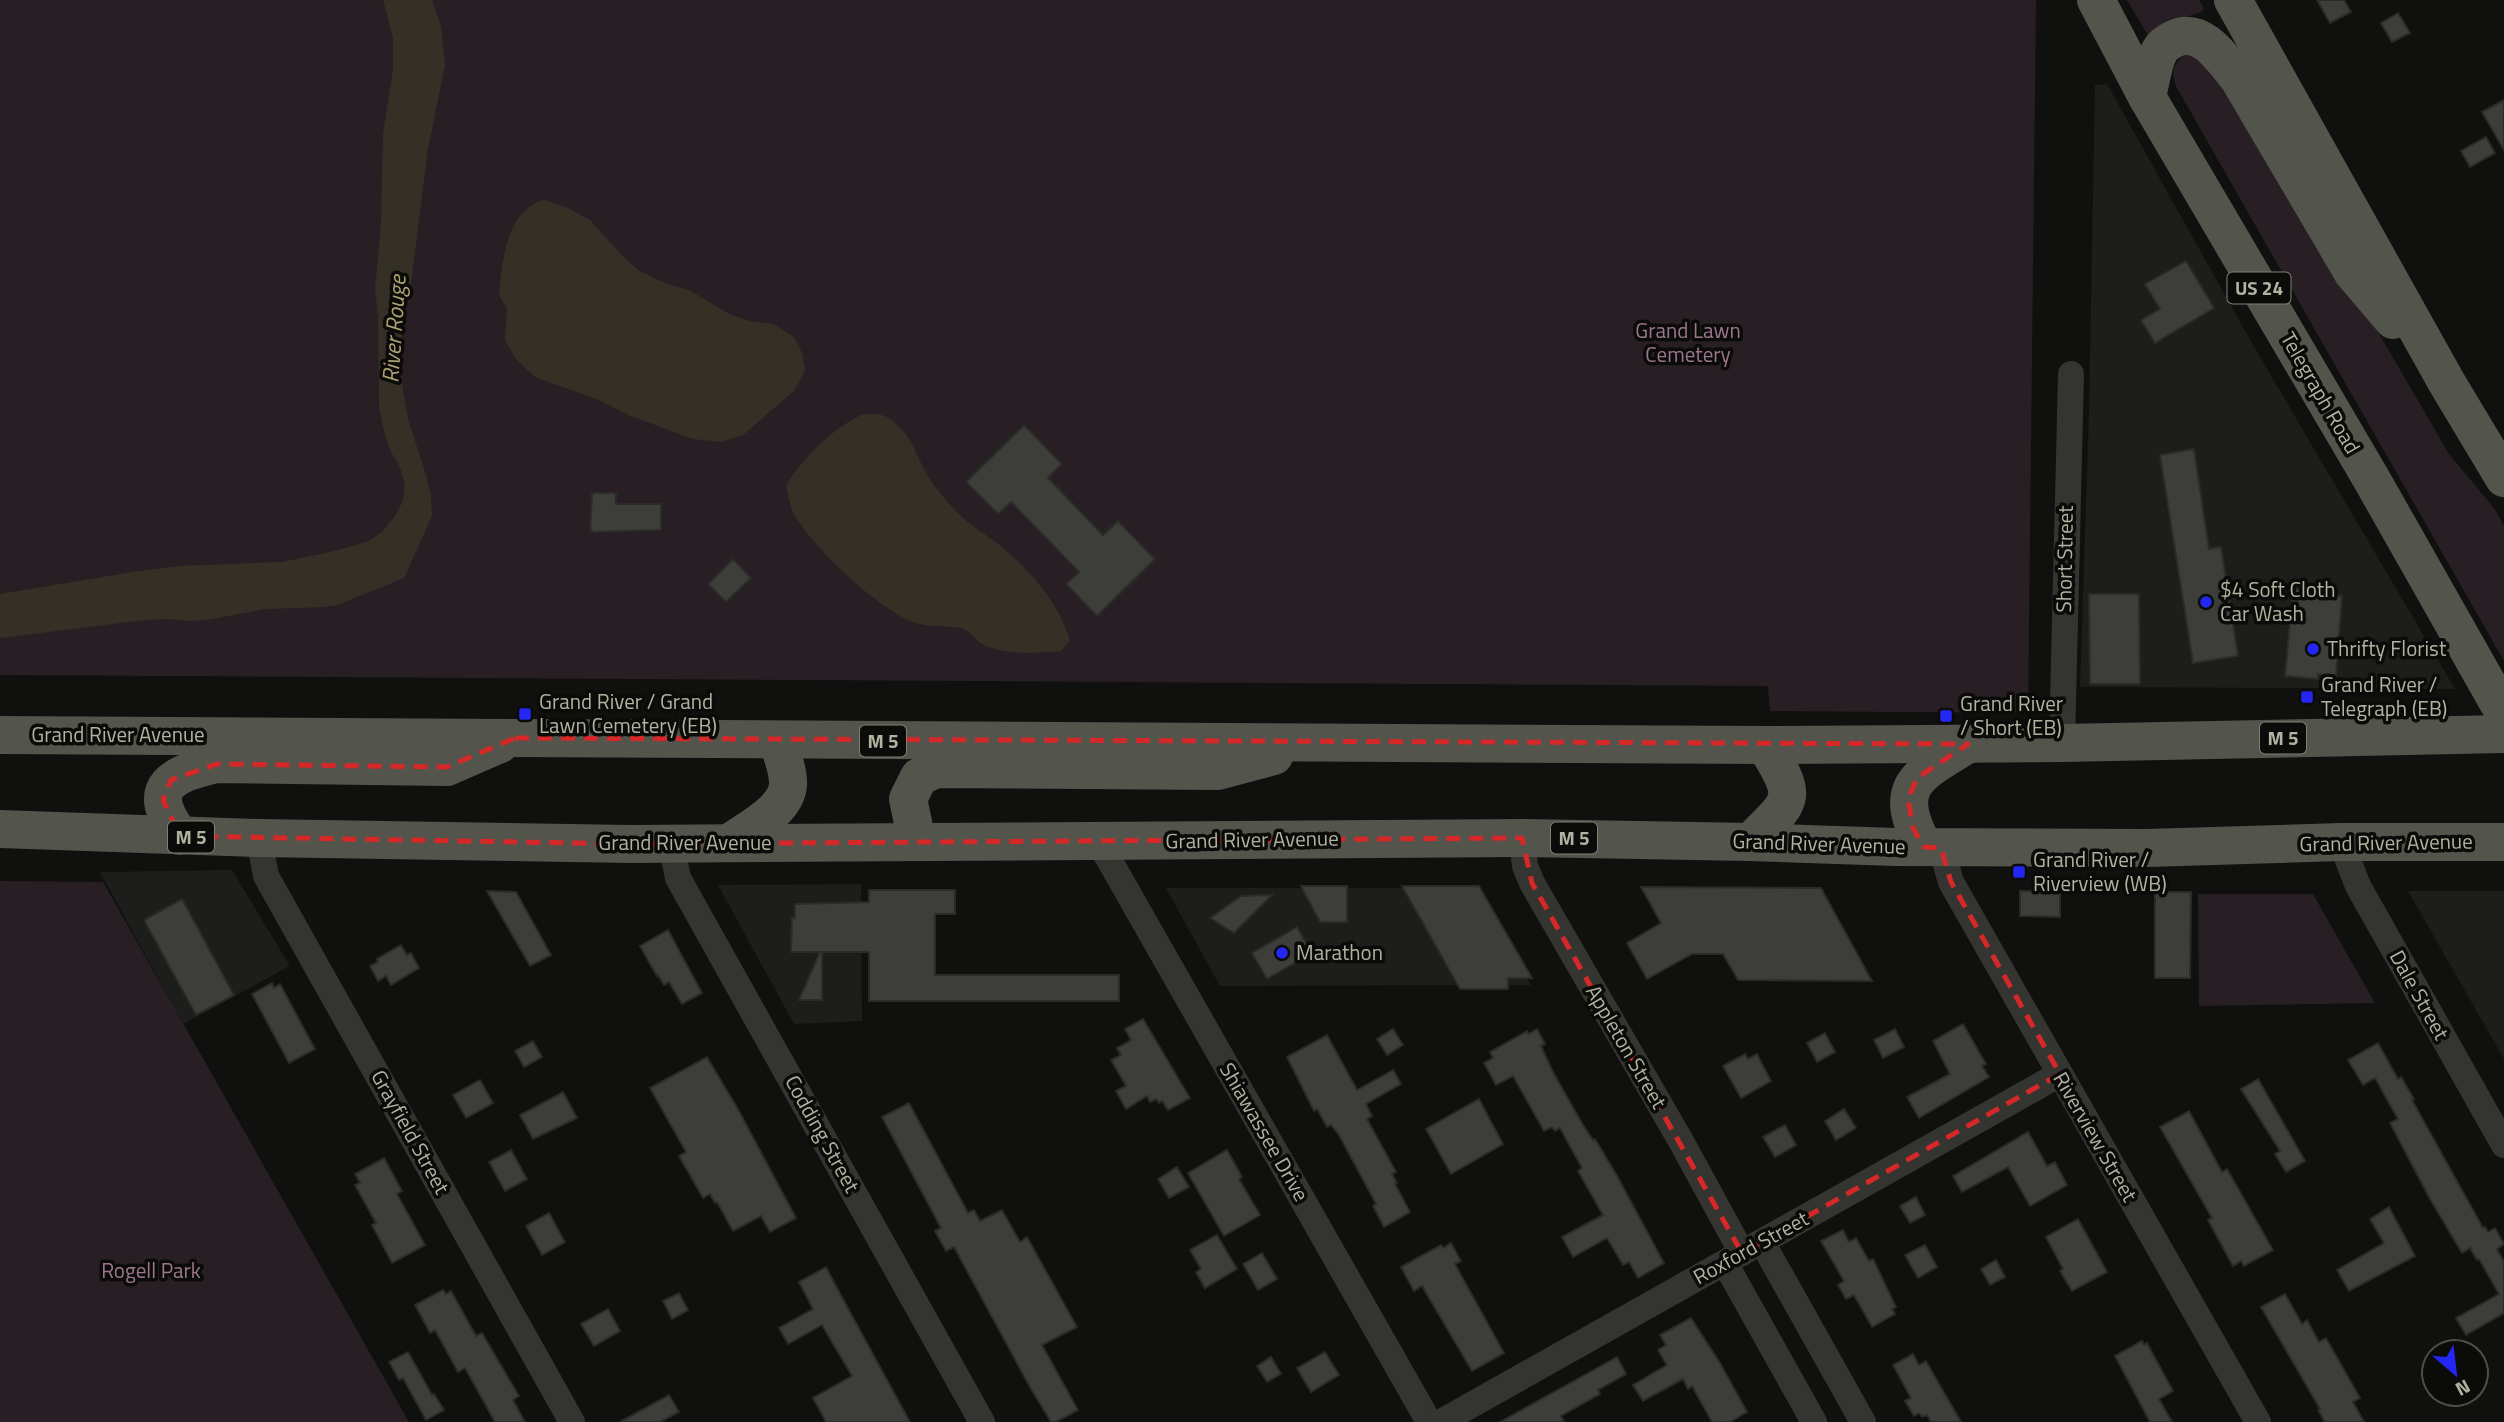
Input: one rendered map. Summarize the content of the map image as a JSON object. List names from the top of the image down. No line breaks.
{"streets":{"main road":["US 24","Telegraph Road","Grand River Avenue","M 5"],"street":["Short Street","Dale Street","Appleton Street","Grayfield Street","Shiawassee Drive","Codding Street","Riverview Street","Roxford Street"]},"crossings":[["Short Street","Grand River Avenue"],["Grand River Avenue","Dale Street"],["Grand River Avenue","Appleton Street"],["Grand River Avenue","Grayfield Street"],["Grand River Avenue","Shiawassee Drive"],["Grand River Avenue","Codding Street"],["Grand River Avenue","Riverview Street"],["Appleton Street","Roxford Street"],["Riverview Street","Roxford Street"]],"water":["River Rouge"],"parks":["Grand Lawn Cemetery","Rogell Park"],"places":{"other":["$4 Soft Cloth Car Wash","Thrifty Florist","Marathon"],"transit":["Grand River / Telegraph (EB)","Grand River / Grand Lawn Cemetery (EB)","Grand River / Short (EB)","Grand River / Riverview (WB)"]},"north":"bottom right"}
